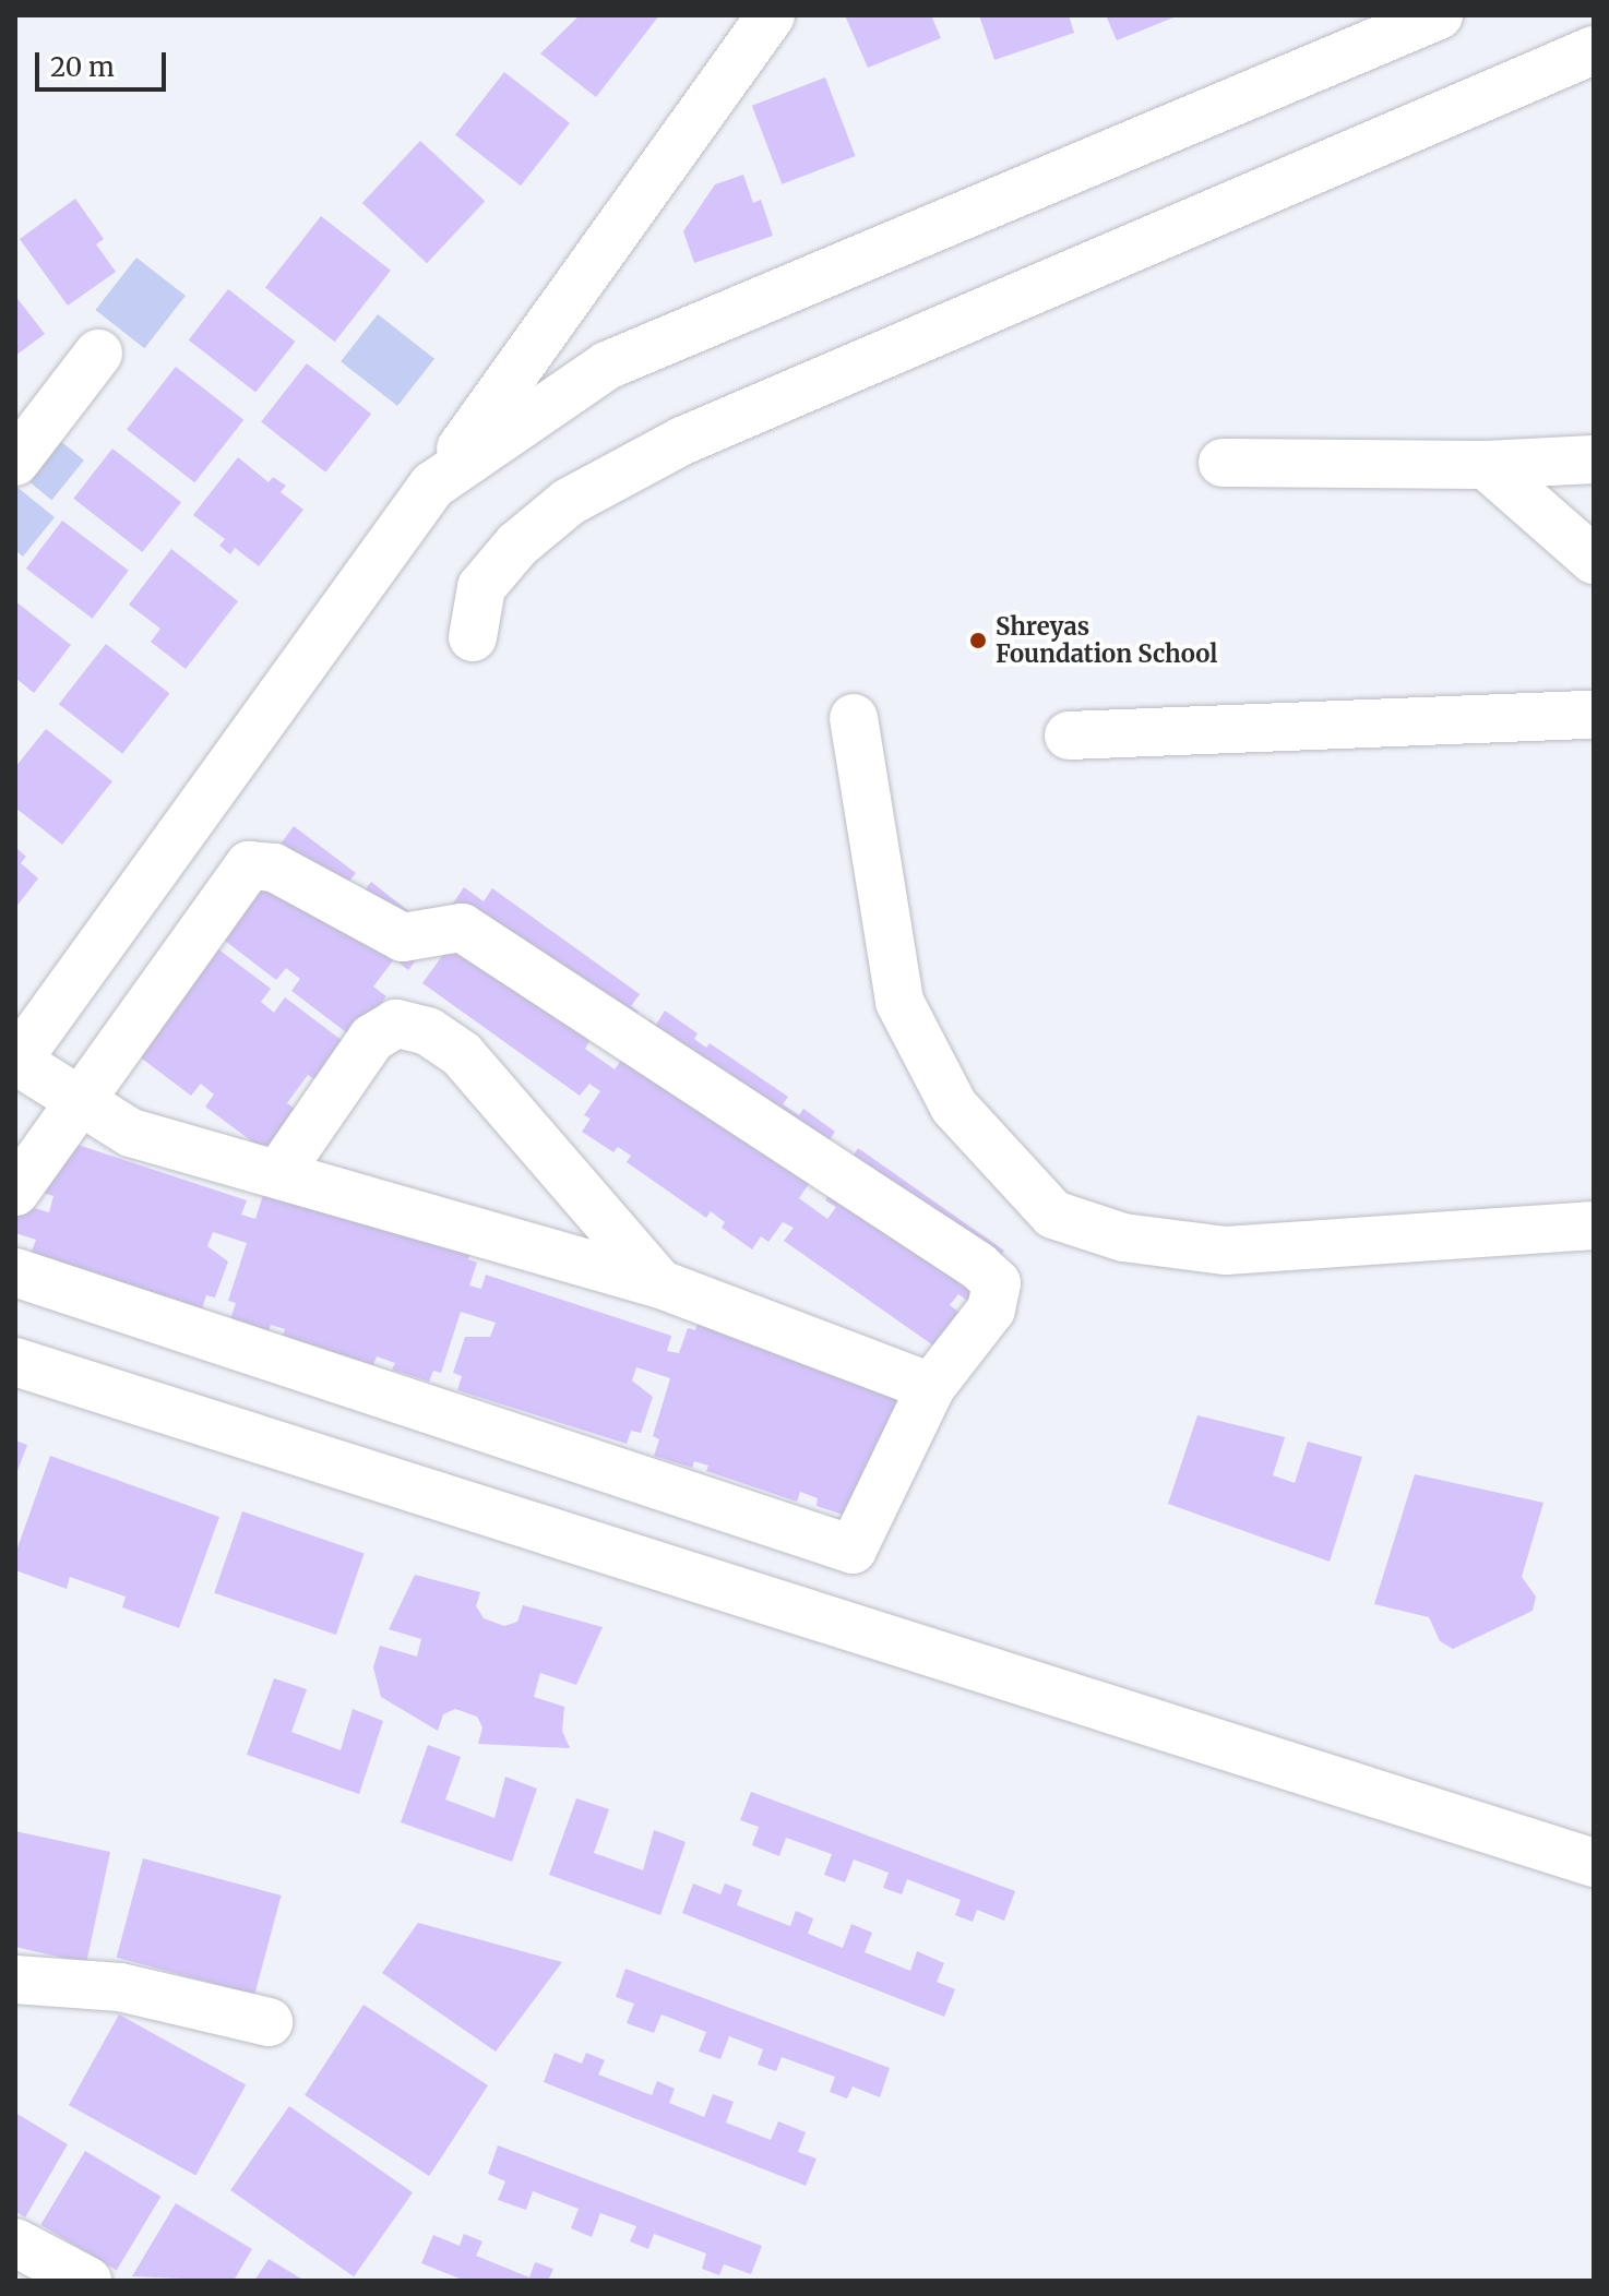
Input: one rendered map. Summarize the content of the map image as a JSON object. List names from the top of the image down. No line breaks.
{"places":["Shreyas Foundation School"],"scale_bar":"20 m"}
